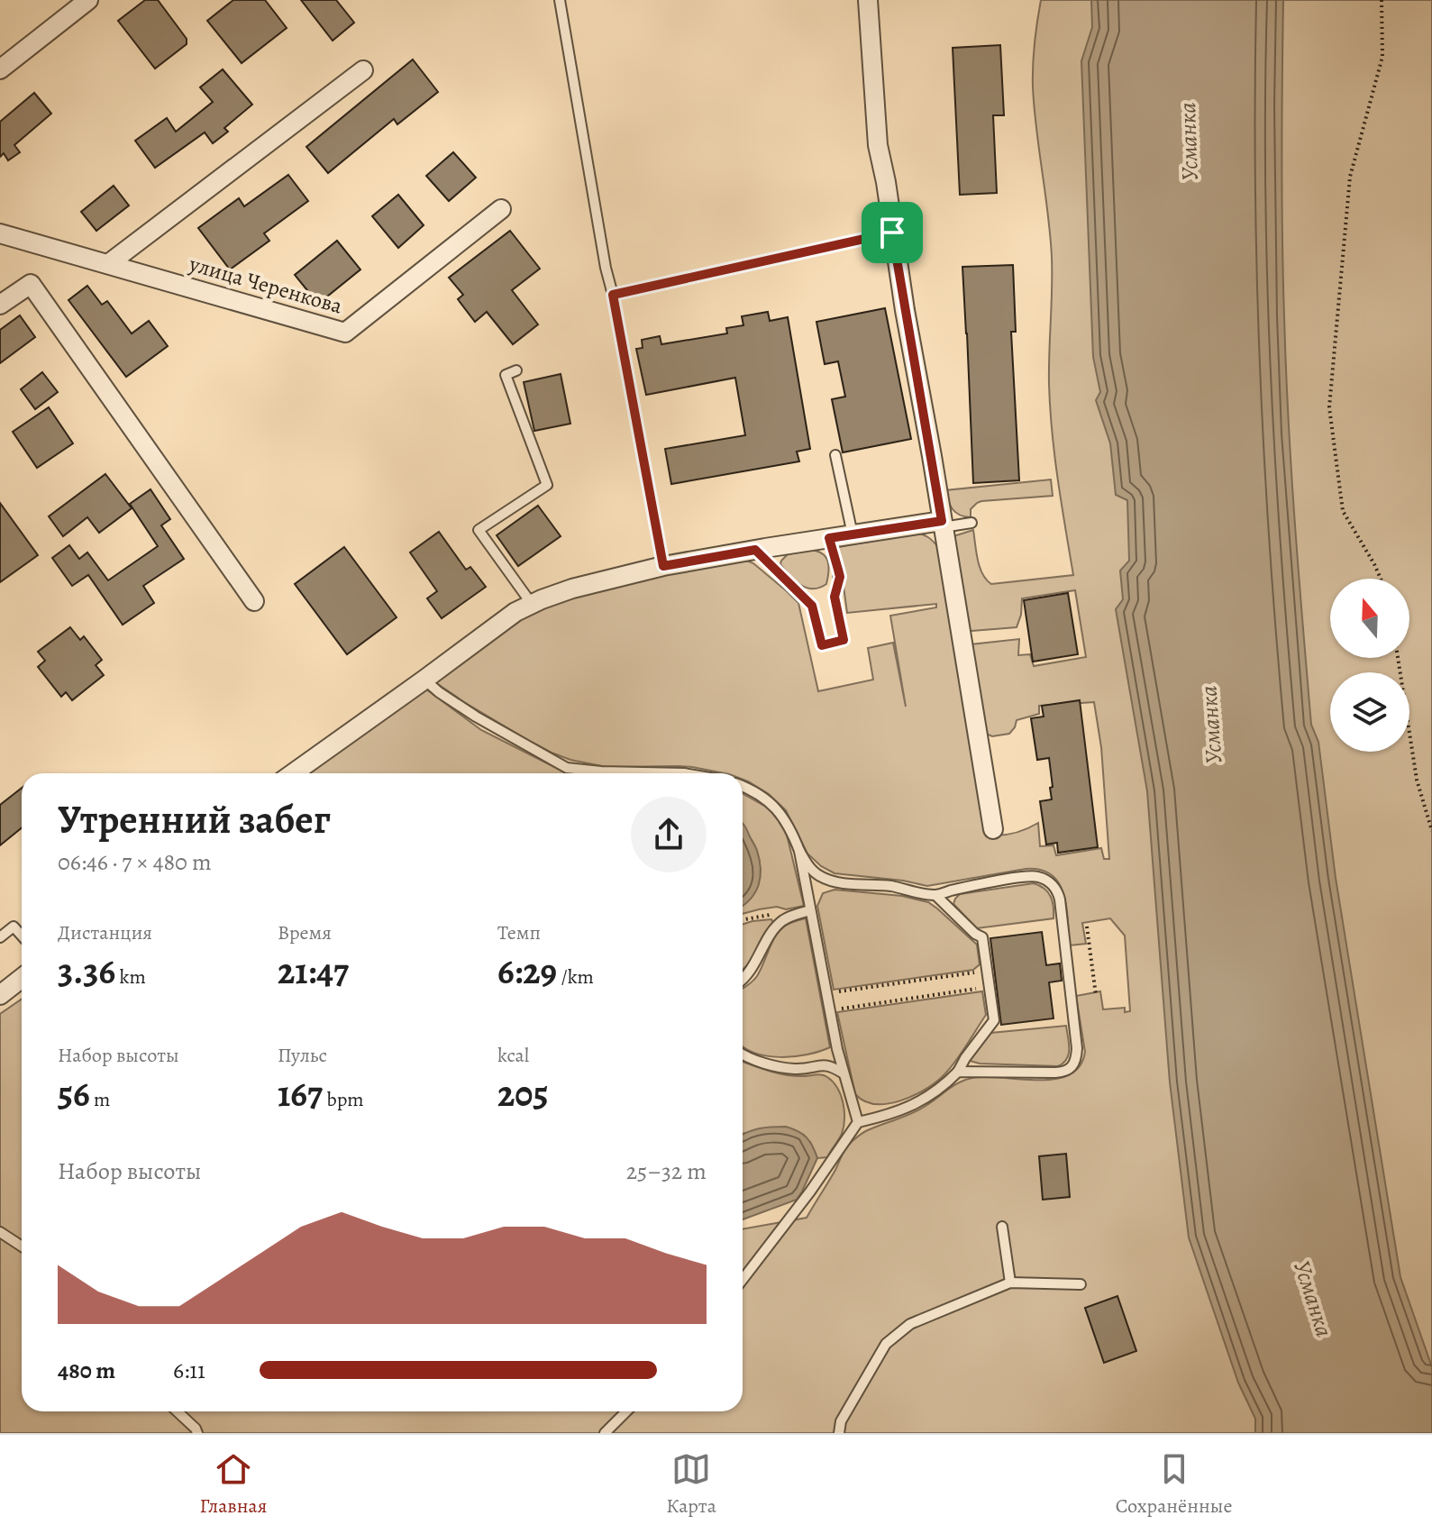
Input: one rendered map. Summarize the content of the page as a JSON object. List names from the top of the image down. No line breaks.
{"streets":{"street":["улица Черенкова"]},"water":["Усманка"],"north":"top","page":{"heading":["Утренний забег","06:46 · 7 × 480 m"],"stats":[["Дистанция","3.36 km"],["Время","21:47"],["Темп","6:29 /km"],["Набор высоты","56 m"],["Пульс","167 bpm"],["kcal","205"]],"chart":["Набор высоты","25–32 m"],"list":[{"name":"480 m","note":"6:11"}],"tabs":["Главная","Карта","Сохранённые"]}}
